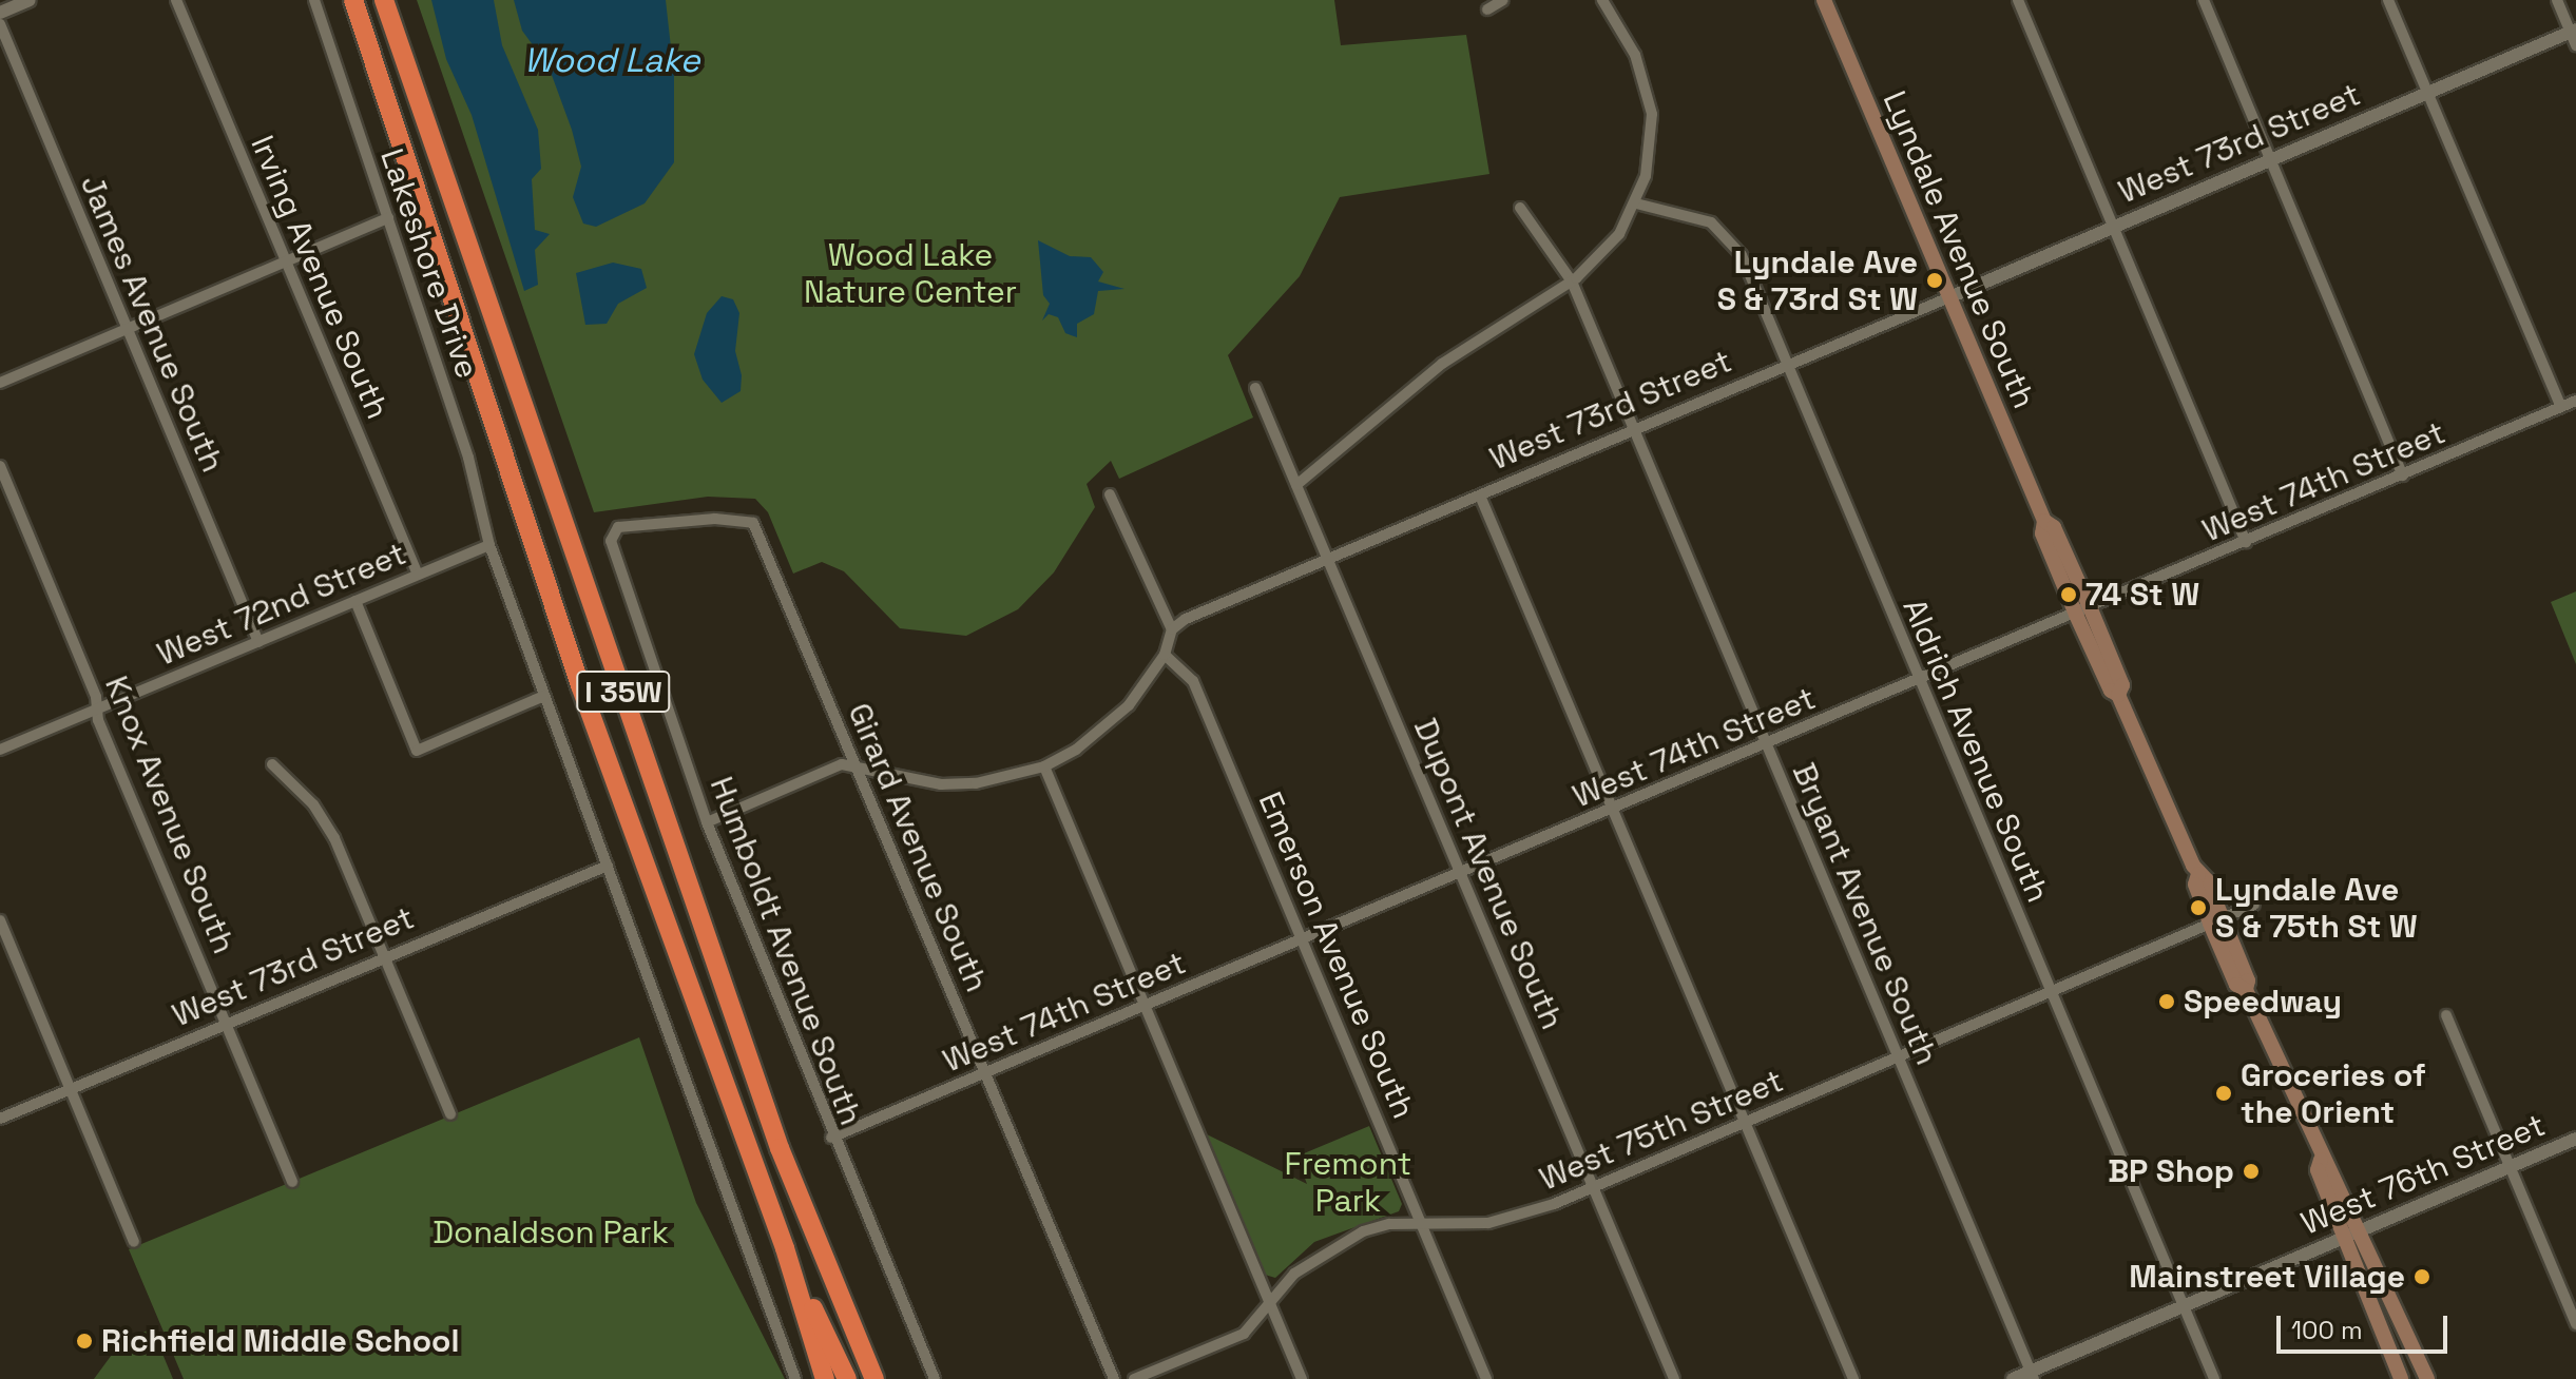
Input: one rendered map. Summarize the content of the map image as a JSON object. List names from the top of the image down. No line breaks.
{"streets":{"highway":["I 35W"],"main road":["Lyndale Avenue South"],"street":["West 73rd Street","Lakeshore Drive","Irving Avenue South","James Avenue South","West 74th Street","West 72nd Street","Aldrich Avenue South","Knox Avenue South","Girard Avenue South","Dupont Avenue South","Bryant Avenue South","Humboldt Avenue South","Emerson Avenue South","West 75th Street","West 76th Street"]},"crossings":[["West 73rd Street","Lyndale Avenue South"],["West 73rd Street","Aldrich Avenue South"],["West 73rd Street","Knox Avenue South"],["West 73rd Street","Dupont Avenue South"],["West 73rd Street","Bryant Avenue South"],["Lyndale Avenue South","West 74th Street"],["Lyndale Avenue South","West 75th Street"],["Lyndale Avenue South","West 76th Street"],["Lakeshore Drive","West 72nd Street"],["Irving Avenue South","West 72nd Street"],["James Avenue South","West 72nd Street"],["West 74th Street","Aldrich Avenue South"],["West 74th Street","Girard Avenue South"],["West 74th Street","Dupont Avenue South"],["West 74th Street","Bryant Avenue South"],["West 74th Street","Humboldt Avenue South"],["West 74th Street","Emerson Avenue South"],["West 72nd Street","Knox Avenue South"],["Aldrich Avenue South","West 75th Street"],["Aldrich Avenue South","West 76th Street"],["Girard Avenue South","Humboldt Avenue South"],["Dupont Avenue South","West 75th Street"],["Bryant Avenue South","West 75th Street"],["Bryant Avenue South","West 76th Street"],["Emerson Avenue South","West 75th Street"]],"water":["Wood Lake"],"parks":["Wood Lake Nature Center","Fremont Park","Donaldson Park"],"places":["Lyndale Ave S & 73rd St W","74 St W","Lyndale Ave S & 75th St W","Speedway","Groceries of the Orient","BP Shop","Mainstreet Village","Richfield Middle School"],"scale_bar":"100 m"}
